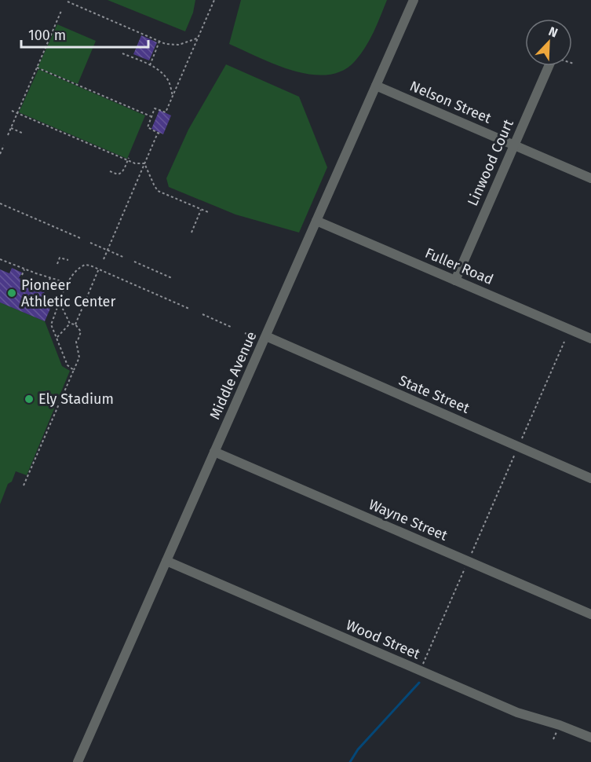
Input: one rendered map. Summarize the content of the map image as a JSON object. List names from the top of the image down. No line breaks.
{"streets":{"street":["Nelson Street","Linwood Court","Fuller Road","Middle Avenue","State Street","Wayne Street","Wood Street"]},"crossings":[["Nelson Street","Linwood Court"],["Nelson Street","Middle Avenue"],["Linwood Court","Fuller Road"],["Fuller Road","Middle Avenue"],["Middle Avenue","State Street"],["Middle Avenue","Wayne Street"],["Middle Avenue","Wood Street"]],"places":["Pioneer Athletic Center","Ely Stadium"],"scale_bar":"100 m","north":"top right"}
